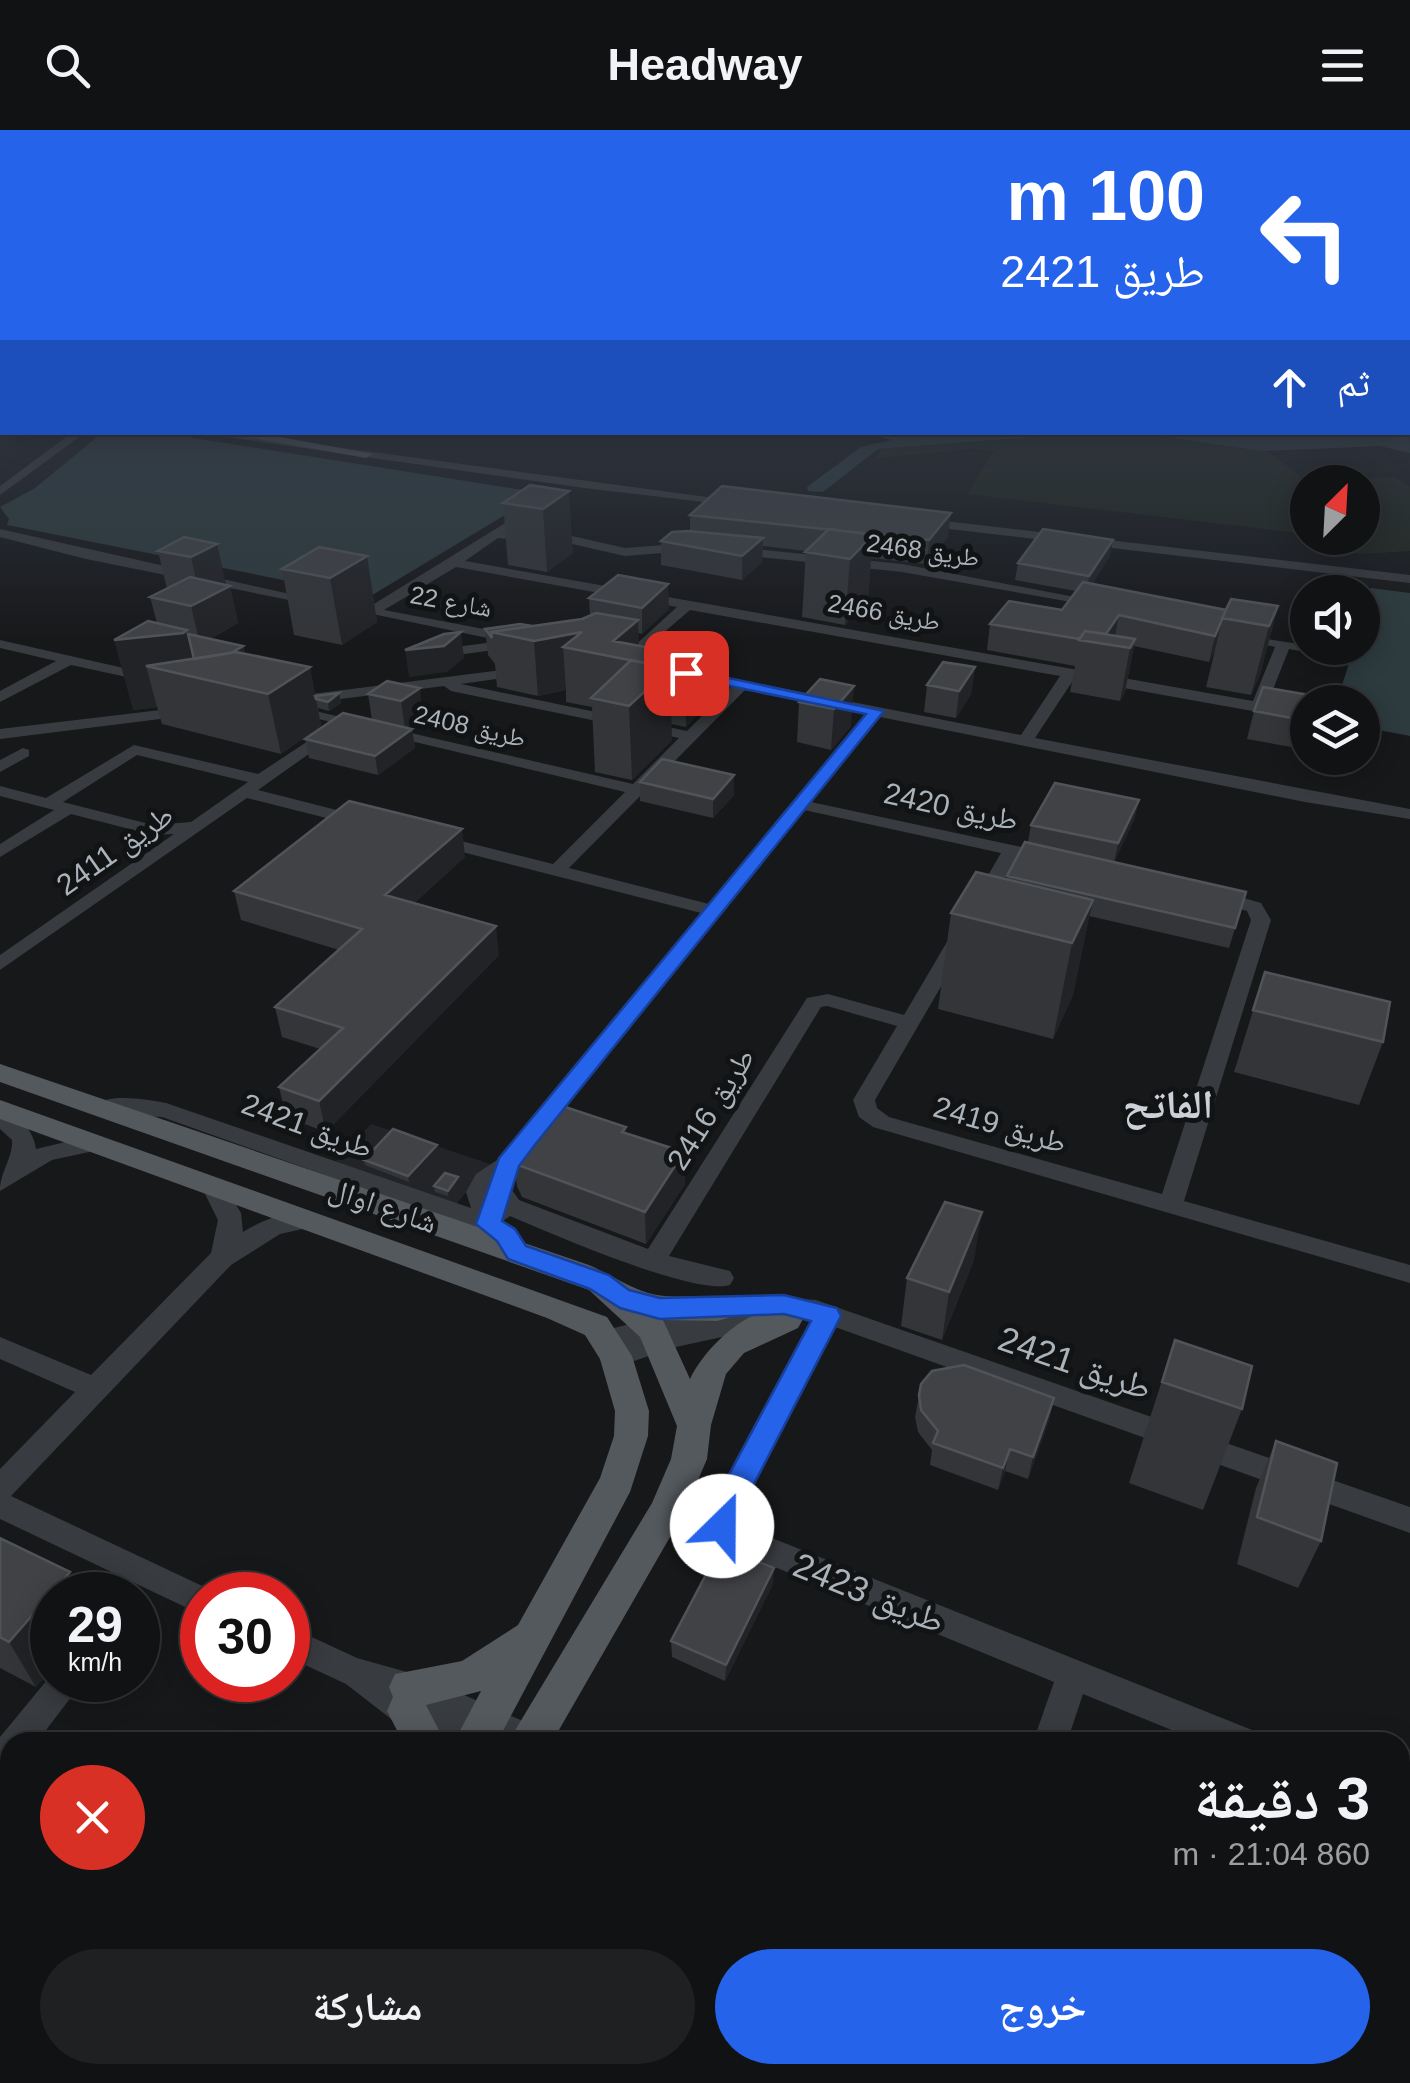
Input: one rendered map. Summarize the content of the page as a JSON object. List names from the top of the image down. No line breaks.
{"streets":{"main road":["شارع اوال"],"street":["طريق 2468","شارع 22","طريق 2466","طريق 2408","طريق 2420","طريق 2411","طريق 2416","طريق 2419","طريق 2421","طريق 2423"]},"crossings":[["طريق 2408","طريق 2411"],["طريق 2420","طريق 2419"],["طريق 2416","طريق 2419"],["طريق 2416","طريق 2421"],["طريق 2421","شارع اوال"],["طريق 2421","طريق 2423"]],"districts":["الفاتح"],"north":"top right","page":{"header":"Headway","turn":["100 m","طريق 2421"],"then":"ثم","speed":"29 km/h","limit":"30","heading":["3 دقيقة","860 m · 21:04"],"buttons":["خروج","مشاركة"]}}
